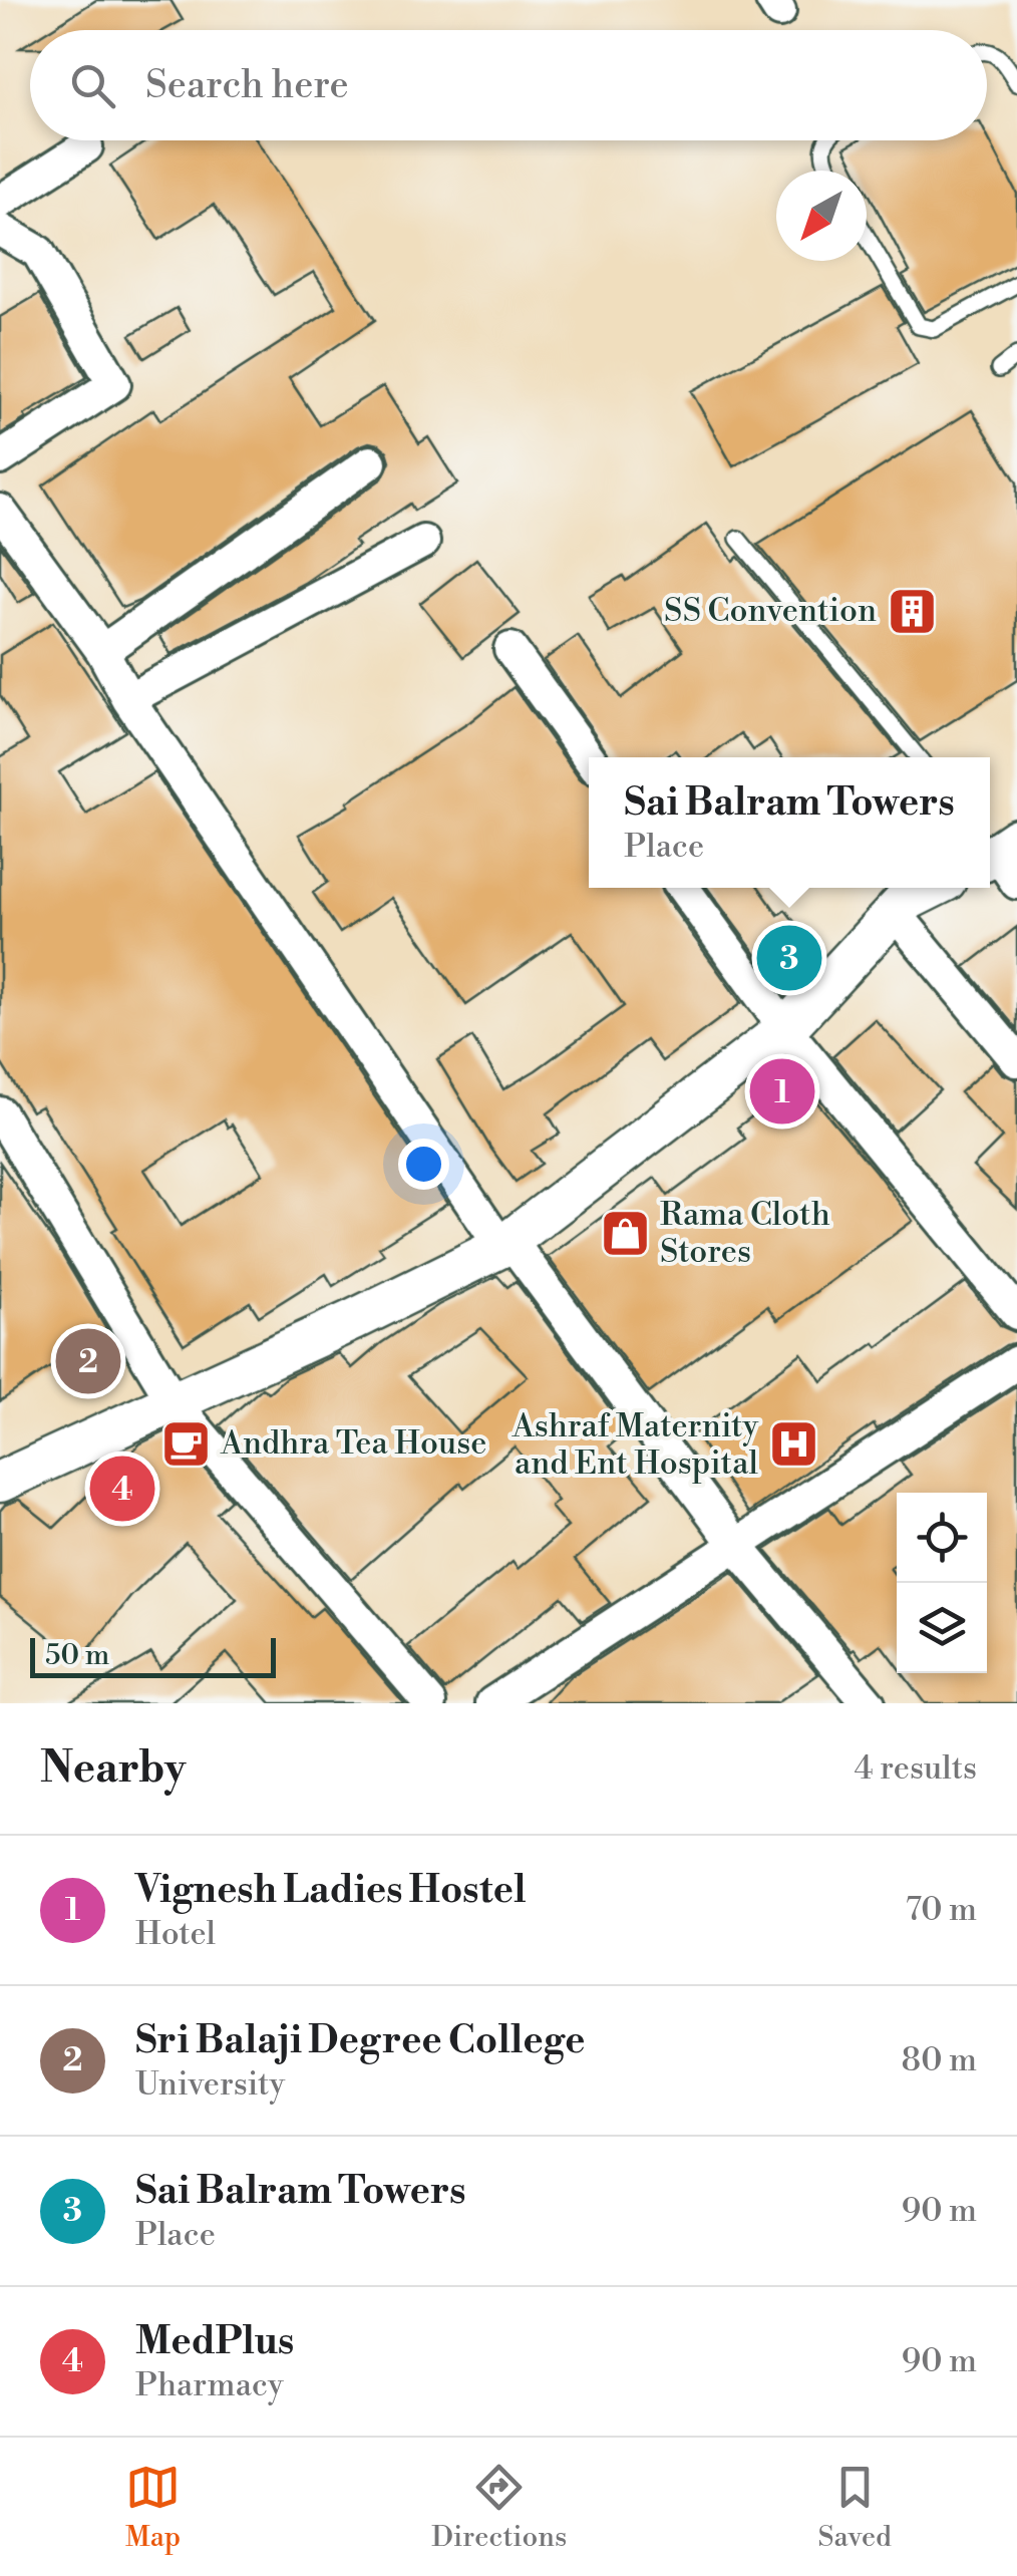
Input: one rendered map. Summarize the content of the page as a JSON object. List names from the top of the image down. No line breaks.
{"places":{"building":["SS Convention"],"shop":["Rama Cloth Stores"],"cafe":["Andhra Tea House"],"hospital":["Ashraf Maternity and Ent Hospital"]},"scale_bar":"50 m","north":"bottom left","page":{"search":"Search here","popup":["Sai Balram Towers","Place"],"pins":["3","1","2","4"],"scale":"50 m","heading":["Nearby","4 results"],"list":[{"mark":"1","name":"Vignesh Ladies Hostel","note":"Hotel","value":"70 m"},{"mark":"2","name":"Sri Balaji Degree College","note":"University","value":"80 m"},{"mark":"3","name":"Sai Balram Towers","note":"Place","value":"90 m"},{"mark":"4","name":"MedPlus","note":"Pharmacy","value":"90 m"}],"nav":["Map","Directions","Saved"]}}
